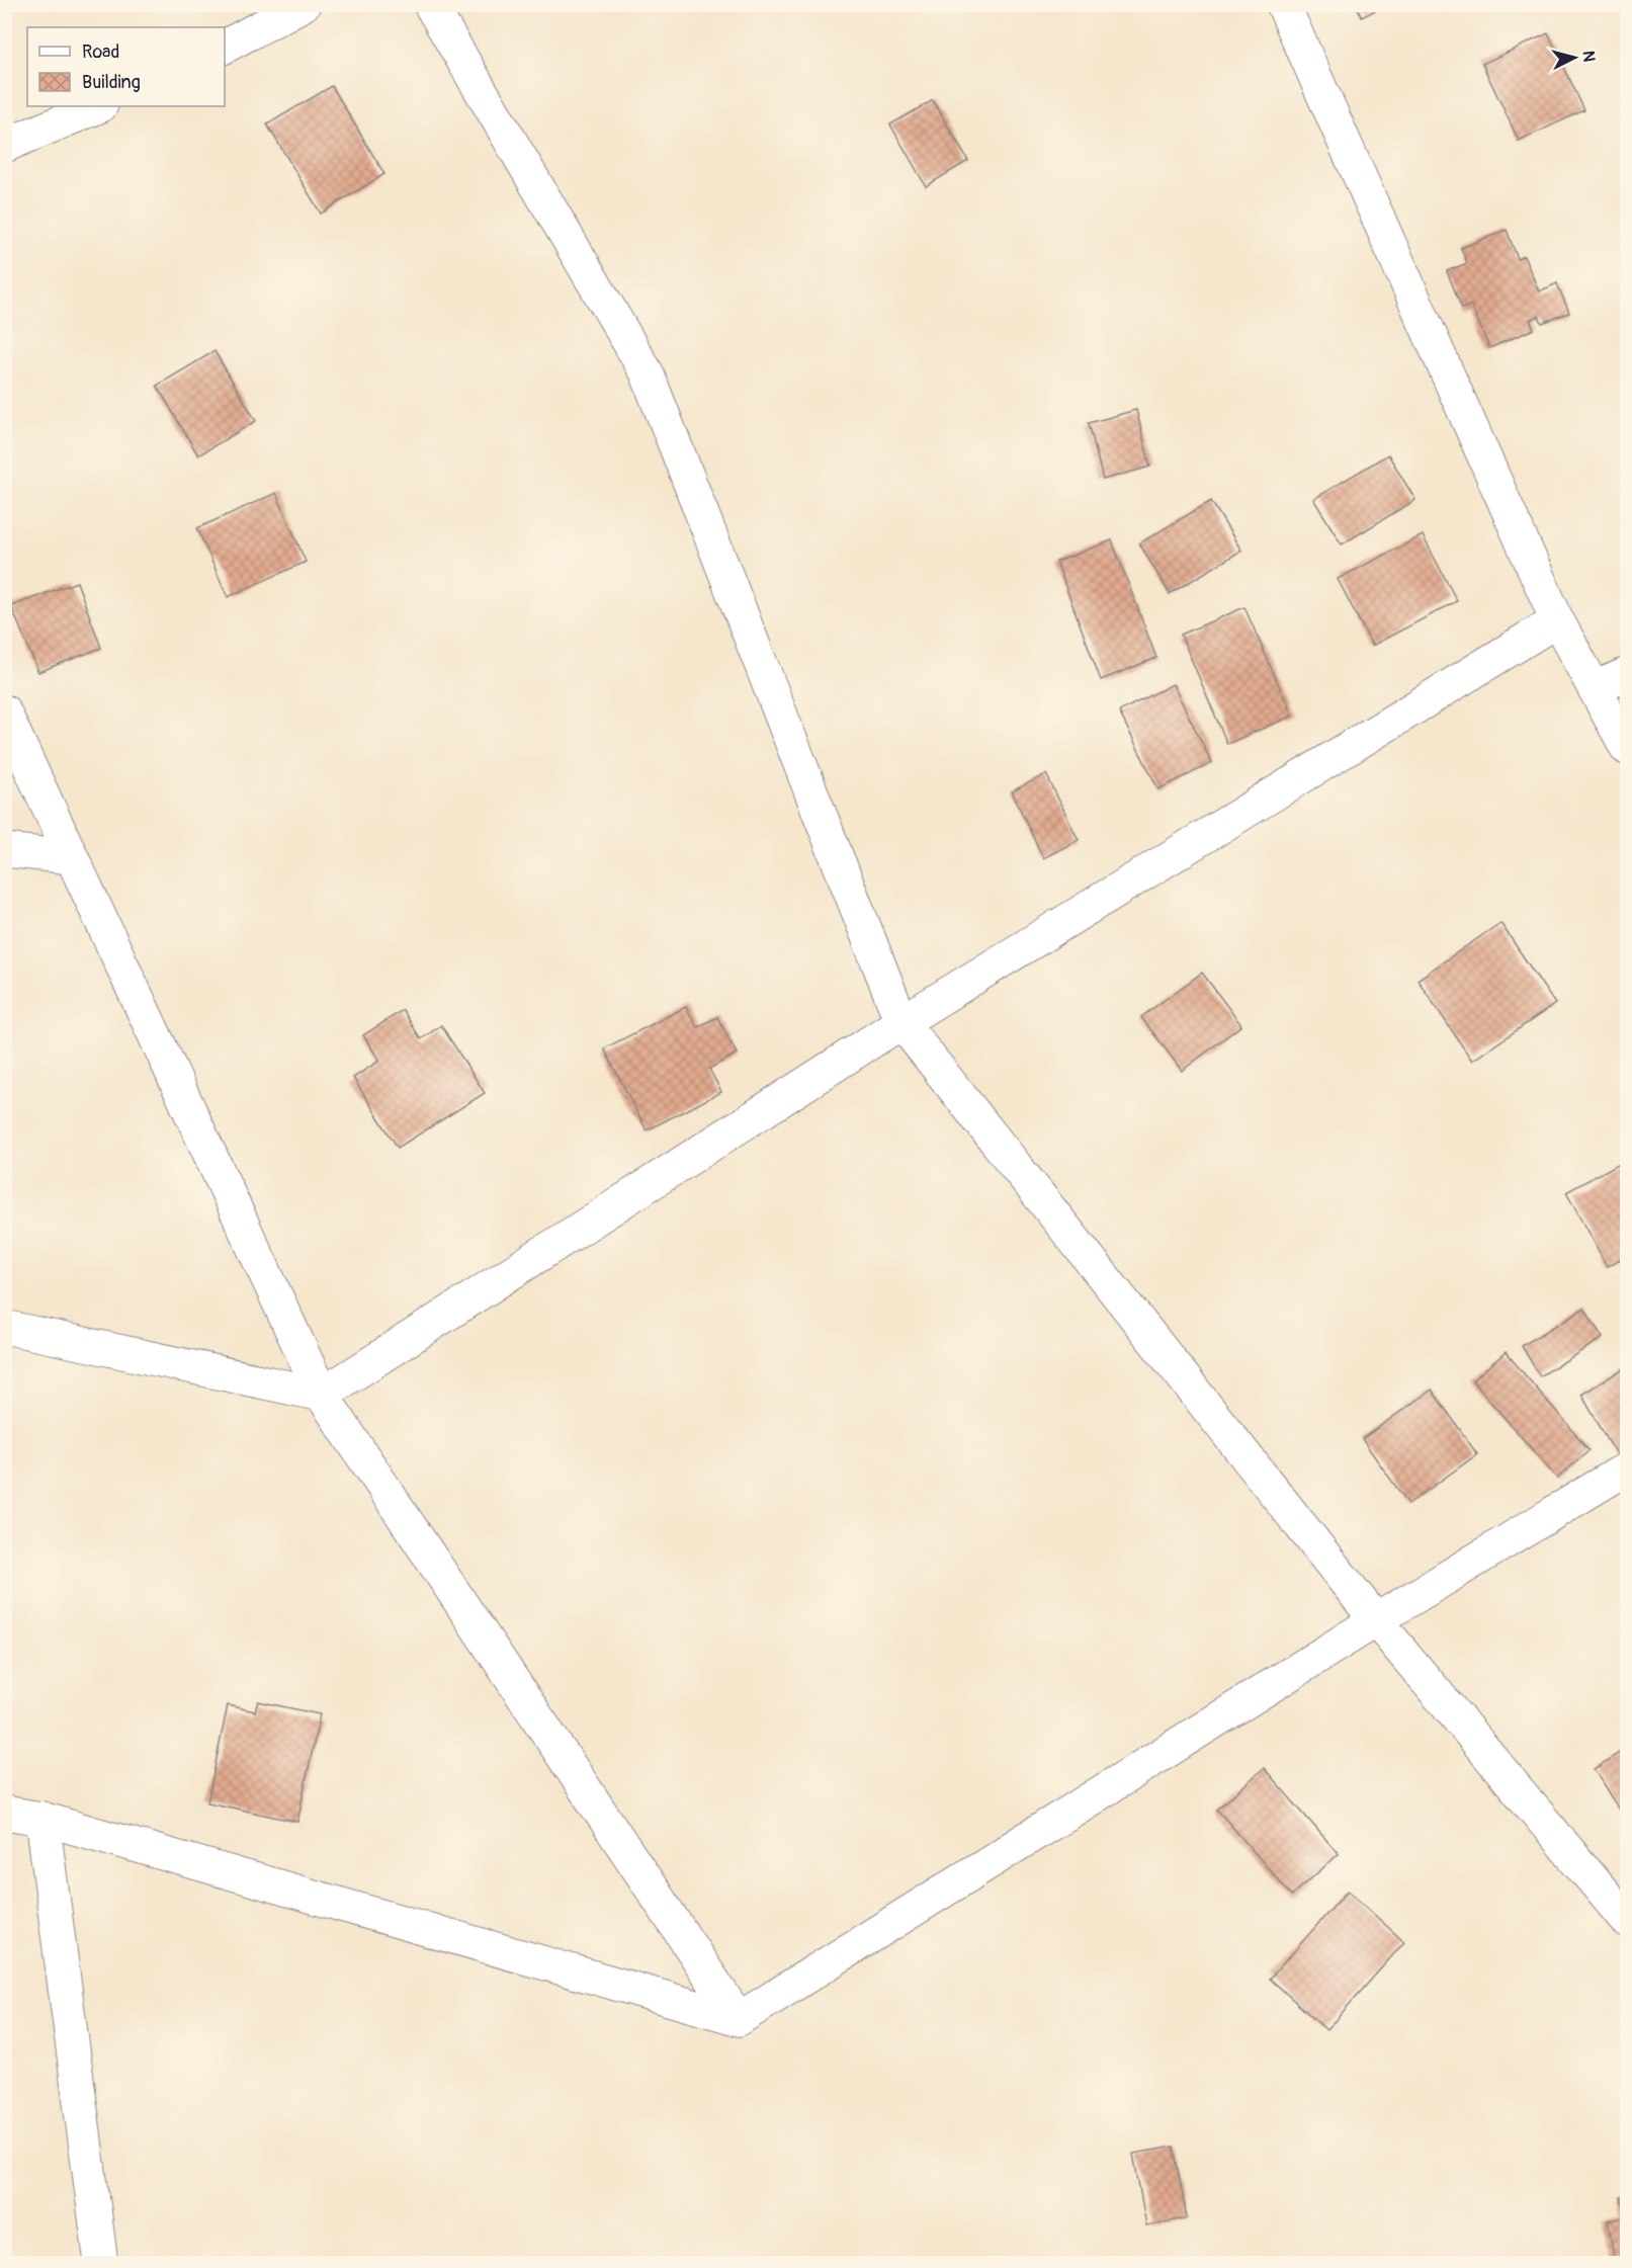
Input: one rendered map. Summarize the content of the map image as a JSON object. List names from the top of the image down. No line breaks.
{"legend":["Road","Building"],"north":"right"}
